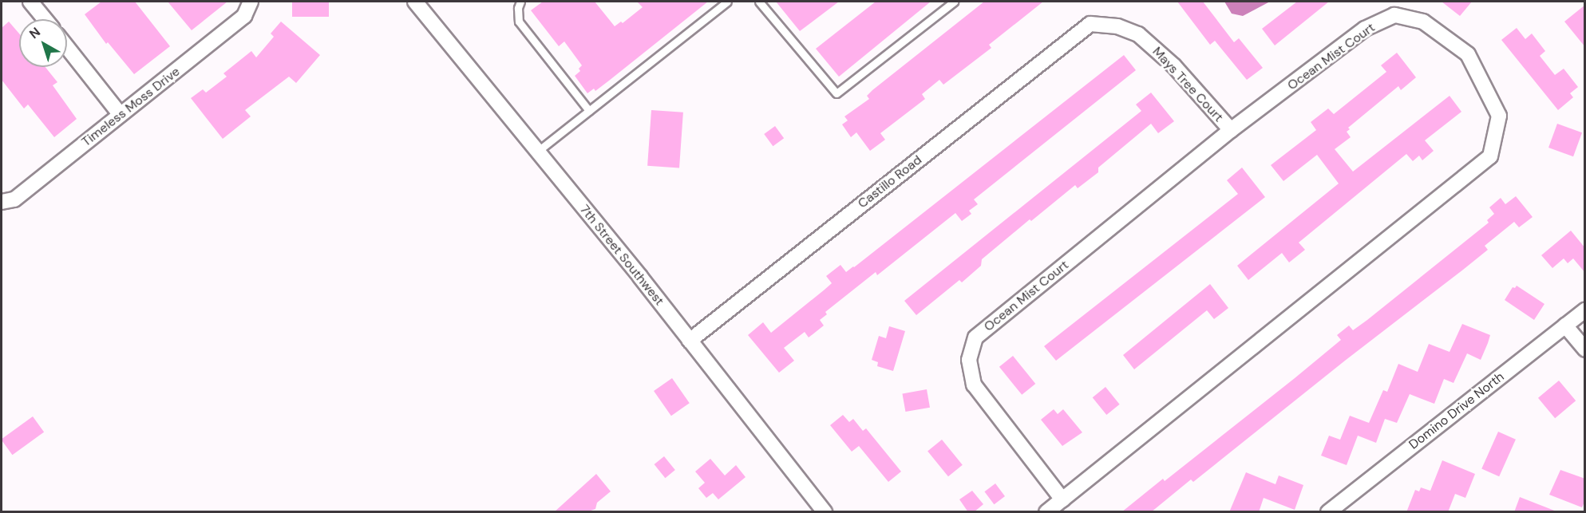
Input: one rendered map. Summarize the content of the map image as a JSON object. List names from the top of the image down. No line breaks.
{"streets":{"street":["Ocean Mist Court","Mays Tree Court","Timeless Moss Drive","Castillo Road","7th Street Southwest","Domino Drive North"]},"crossings":[["Ocean Mist Court","Mays Tree Court"],["Mays Tree Court","Castillo Road"],["Castillo Road","7th Street Southwest"]],"north":"top left"}
